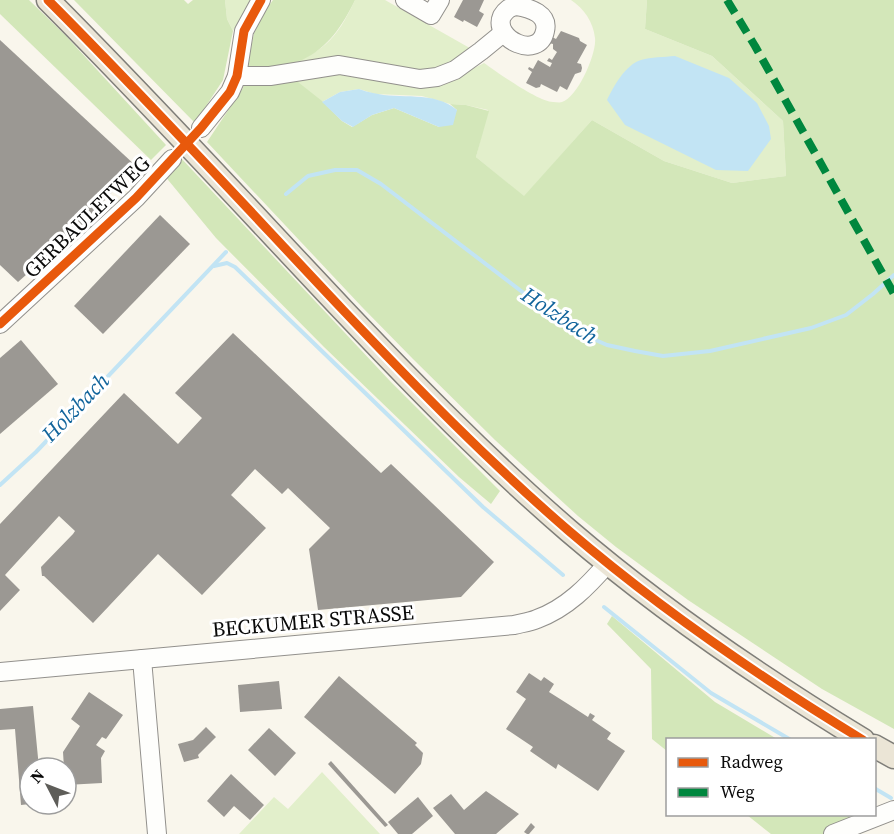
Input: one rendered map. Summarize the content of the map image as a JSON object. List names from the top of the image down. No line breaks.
{"streets":{"street":["GERBAULETWEG","BECKUMER STRASSE"]},"water":["Holzbach"],"legend":["Radweg","Weg"],"north":"top left"}
